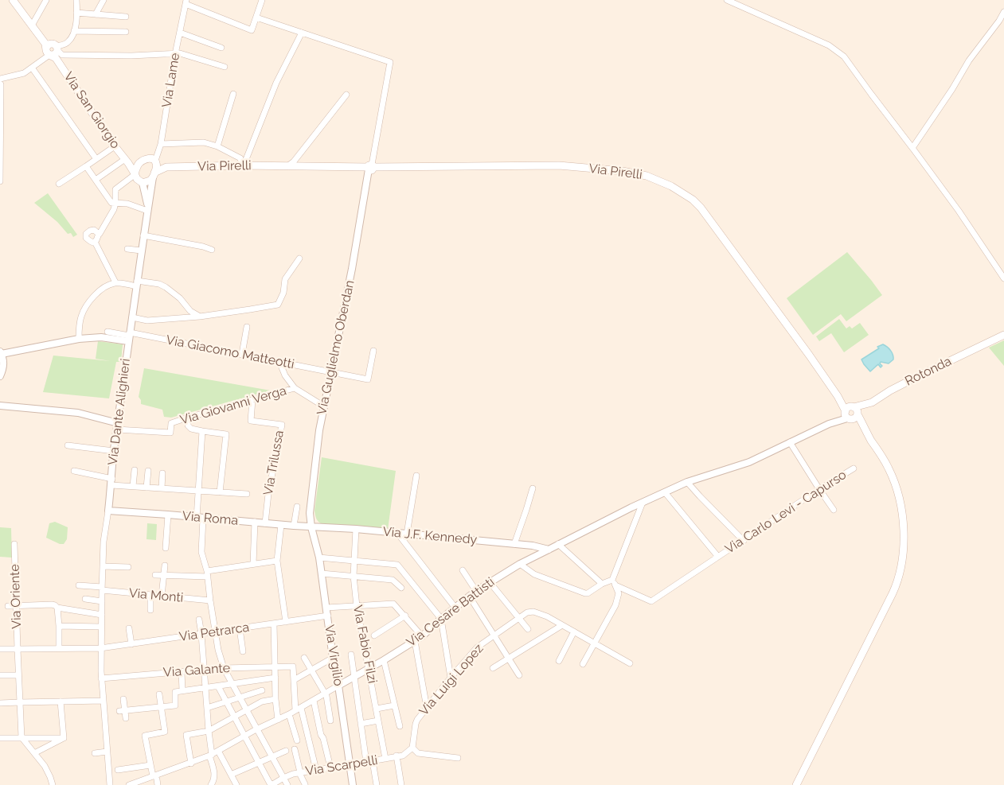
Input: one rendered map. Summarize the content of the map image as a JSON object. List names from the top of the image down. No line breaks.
{"streets":{"main road":["Via San Giorgio","Via Pirelli","Rotonda"],"street":["Via Lame","Via Guglielmo Oberdan","Via Giacomo Matteotti","Via Giovanni Verga","Via Dante Alighieri","Via Trilussa","Via Carlo Levi - Capurso","Via Roma","Via J.F. Kennedy","Via Monti","Via Oriente","Via Cesare Battisti","Via Petrarca","Via Fabio Filzi","Via Virgilio","Via Galante","Via Luigi Lopez","Via Scarpelli"]},"crossings":[["Via Lame","Via San Giorgio"],["Via Lame","Via Pirelli"],["Via Lame","Via Dante Alighieri"],["Via San Giorgio","Via Pirelli"],["Via San Giorgio","Via Dante Alighieri"],["Via Pirelli","Via Guglielmo Oberdan"],["Via Pirelli","Rotonda"],["Via Pirelli","Via Dante Alighieri"],["Via Pirelli","Via Cesare Battisti"],["Via Guglielmo Oberdan","Via Giacomo Matteotti"],["Via Guglielmo Oberdan","Via Giovanni Verga"],["Via Guglielmo Oberdan","Via Roma"],["Via Guglielmo Oberdan","Via J.F. Kennedy"],["Via Guglielmo Oberdan","Via Virgilio"],["Via Giacomo Matteotti","Via Dante Alighieri"],["Rotonda","Via Cesare Battisti"],["Via Giovanni Verga","Via Dante Alighieri"],["Via Giovanni Verga","Via Trilussa"],["Via Dante Alighieri","Via Roma"],["Via Dante Alighieri","Via Monti"],["Via Dante Alighieri","Via Petrarca"],["Via Dante Alighieri","Via Galante"],["Via Trilussa","Via Roma"],["Via Roma","Via J.F. Kennedy"],["Via Roma","Via Virgilio"],["Via J.F. Kennedy","Via Cesare Battisti"],["Via J.F. Kennedy","Via Fabio Filzi"],["Via J.F. Kennedy","Via Virgilio"],["Via Oriente","Via Petrarca"],["Via Cesare Battisti","Via Fabio Filzi"],["Via Cesare Battisti","Via Virgilio"],["Via Petrarca","Via Virgilio"],["Via Fabio Filzi","Via Scarpelli"],["Via Virgilio","Via Scarpelli"],["Via Luigi Lopez","Via Scarpelli"]]}
